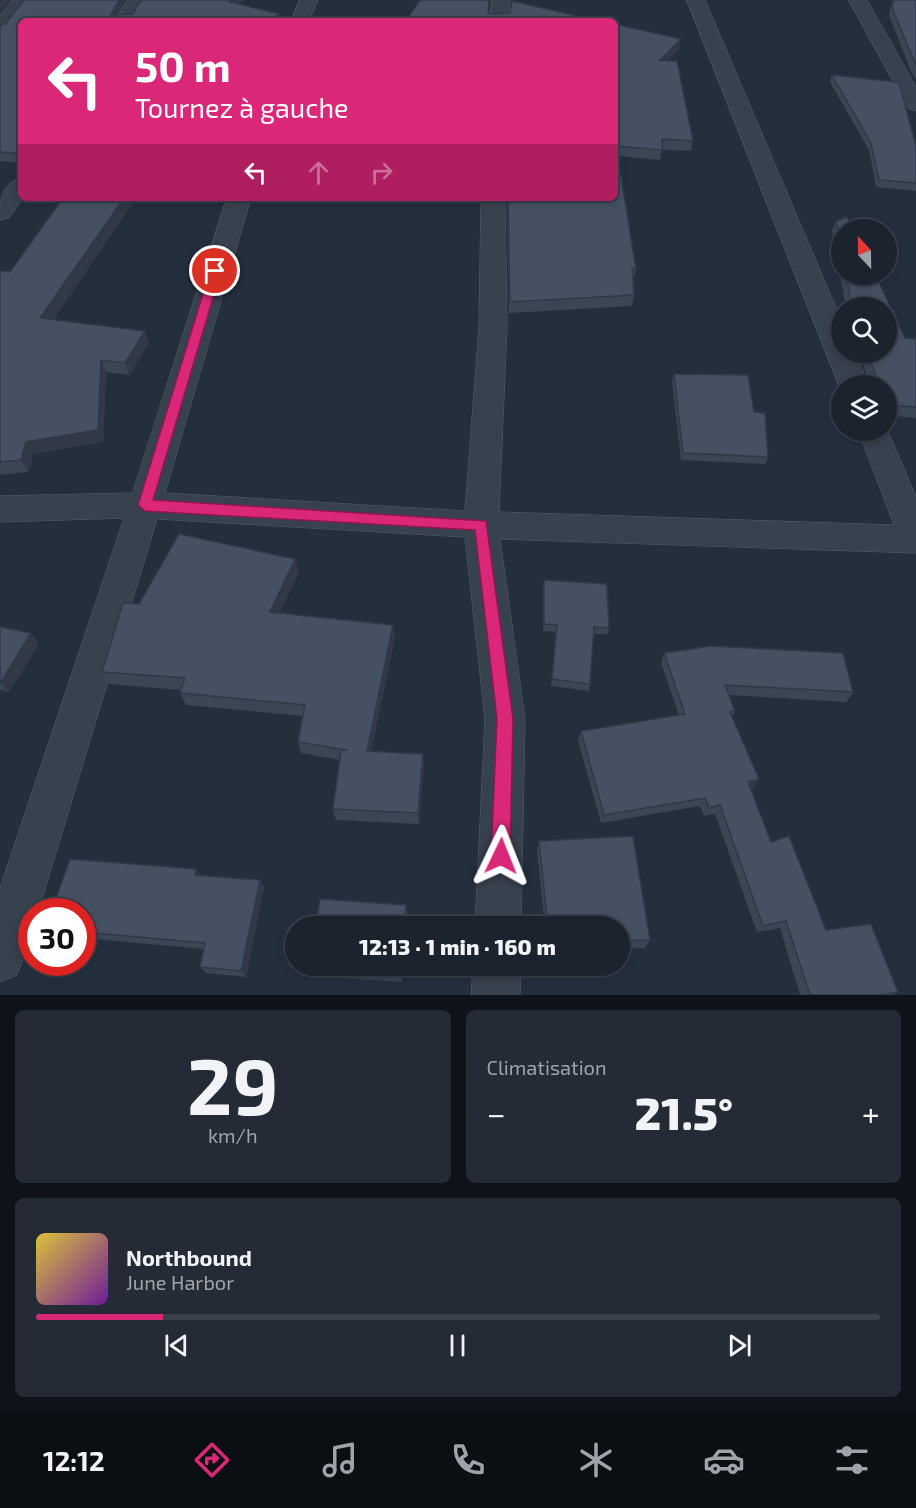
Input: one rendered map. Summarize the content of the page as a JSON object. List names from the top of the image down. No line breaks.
{"north":"top","page":{"turn":["50 m","Tournez à gauche"],"limit":"30","trip":"12:13 · 1 min · 160 m","tile":[["29","km/h"],"Climatisation"],"heat":["−","21.5°","+"],"song":["Northbound","June Harbor"],"tabs":"12:12"}}
